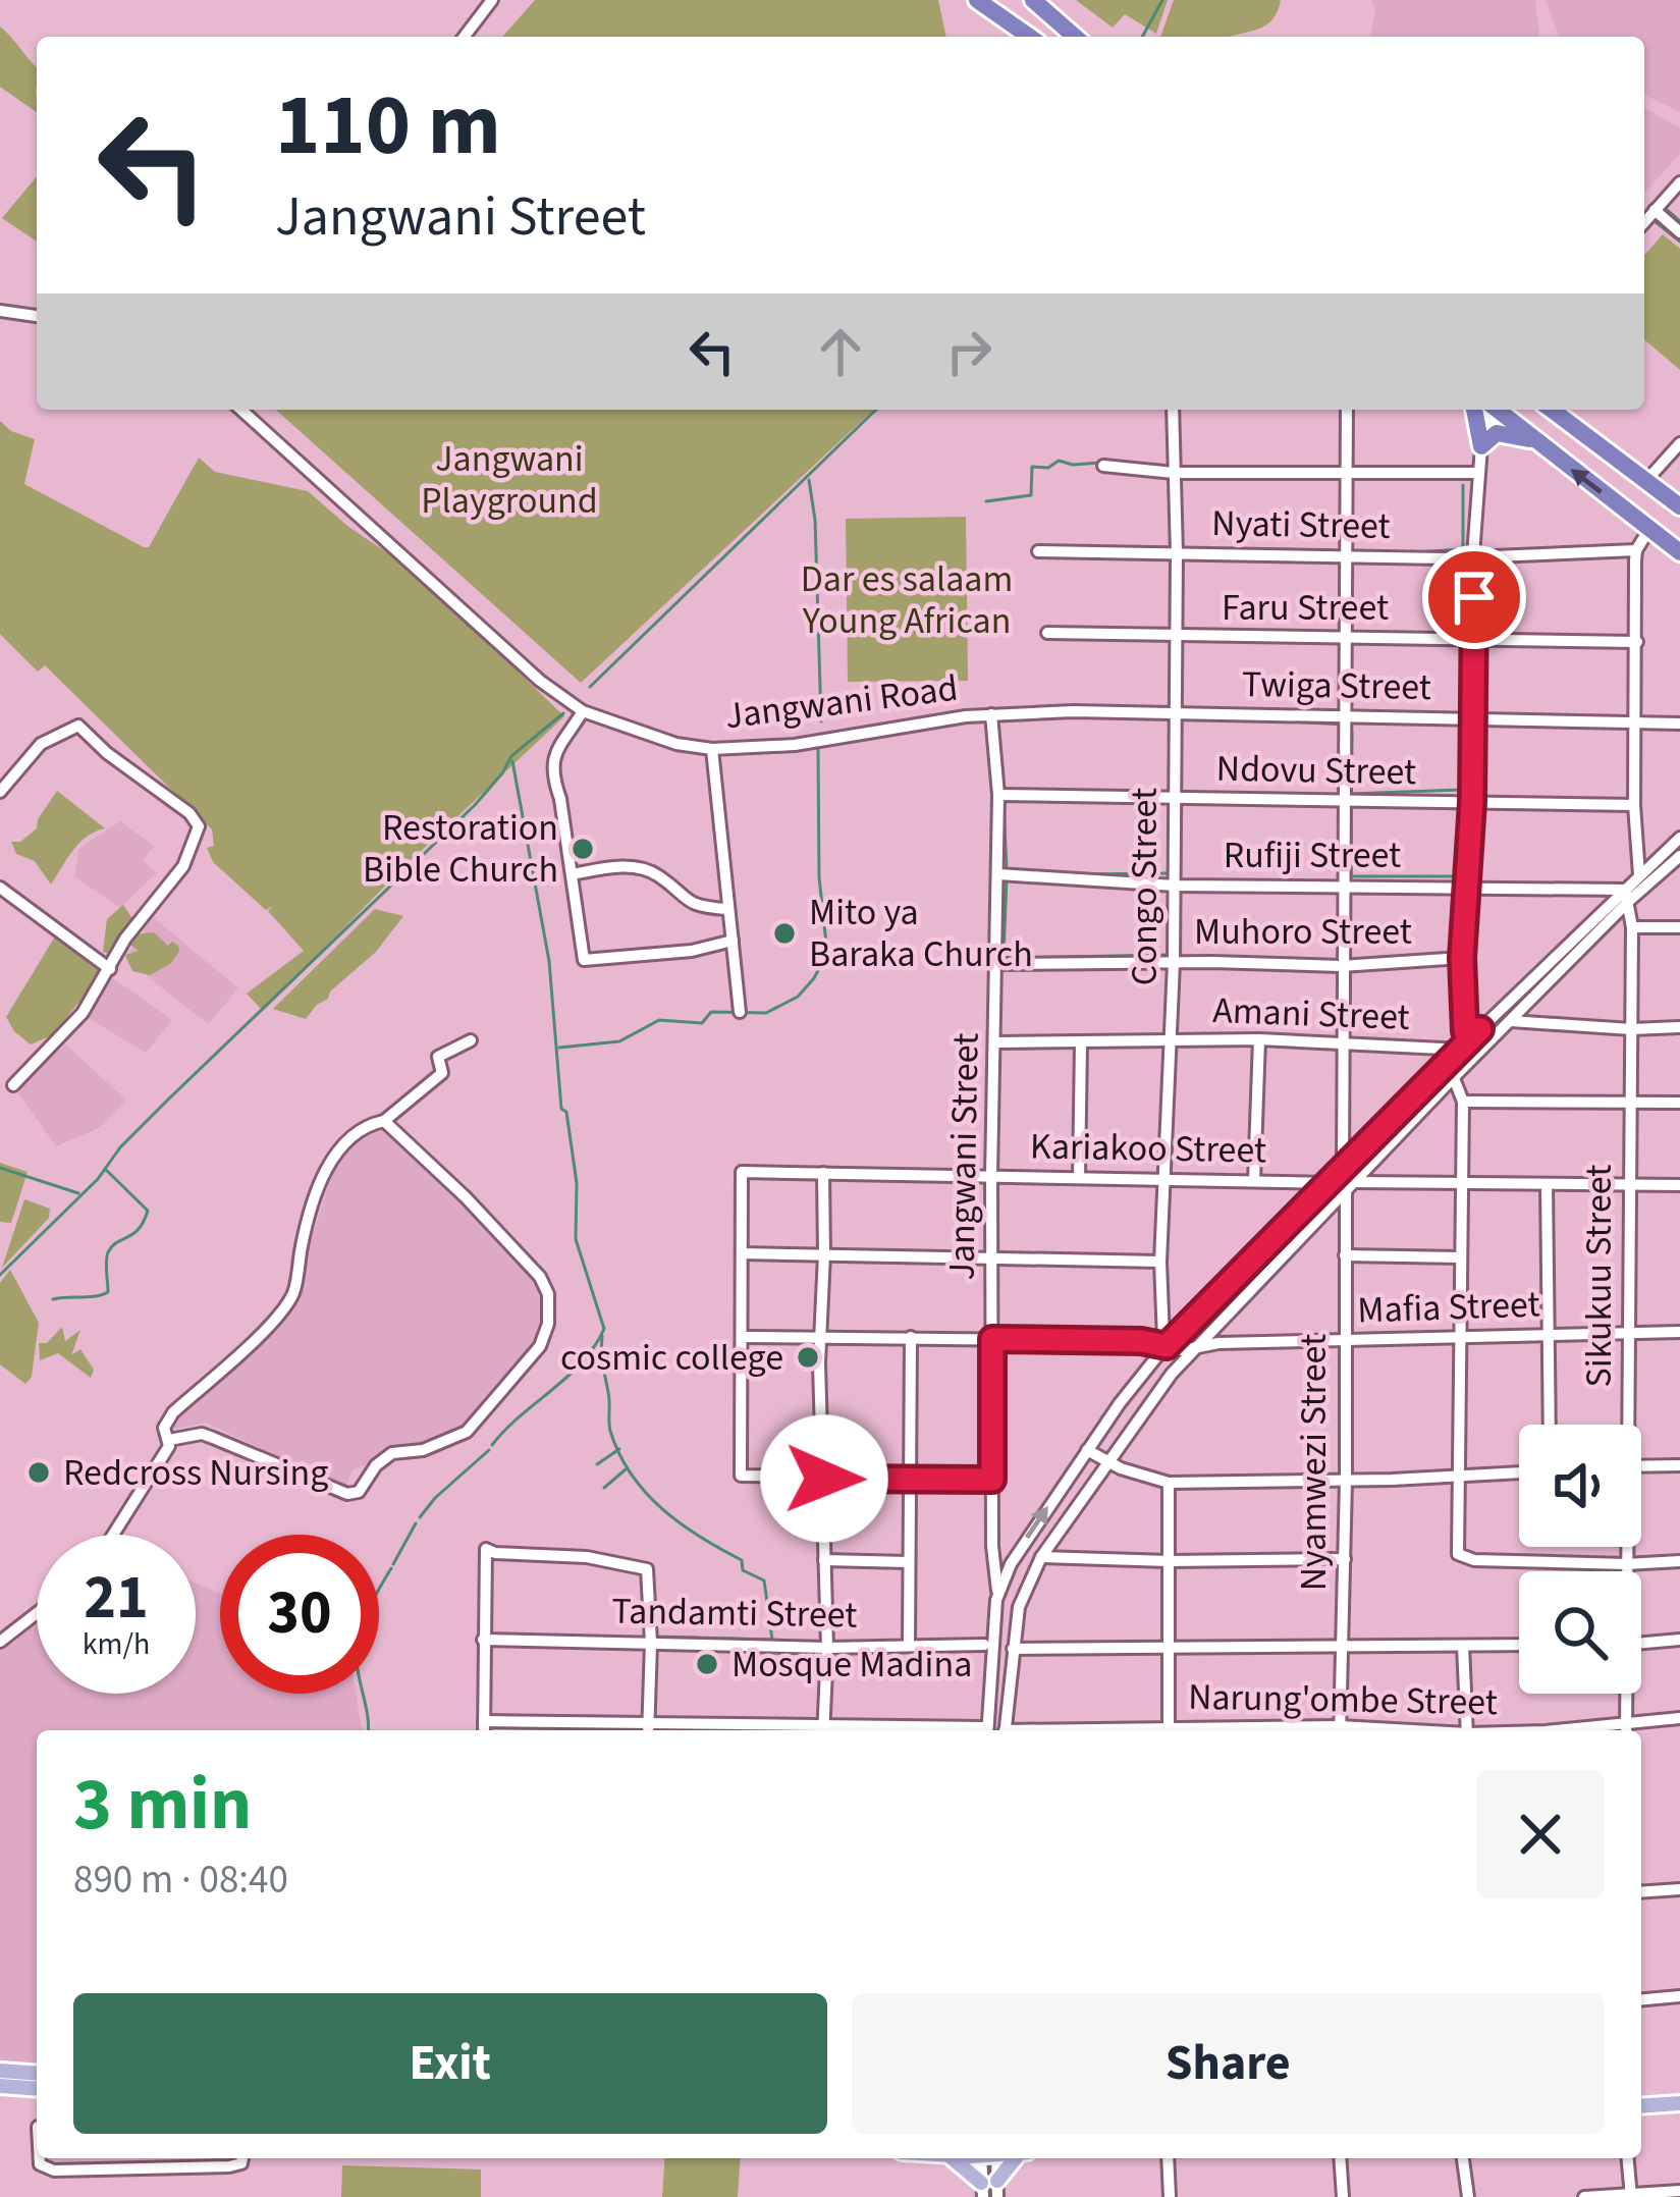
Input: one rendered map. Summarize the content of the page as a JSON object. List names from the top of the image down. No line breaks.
{"streets":{"street":["Nyati Street","Faru Street","Twiga Street","Jangwani Road","Ndovu Street","Rufiji Street","Congo Street","Muhoro Street","Amani Street","Kariakoo Street","Jangwani Street","Sikukuu Street","Mafia Street","Nyamwezi Street","Tandamti Street","Narung'ombe Street"]},"crossings":[["Nyati Street","Congo Street"],["Faru Street","Congo Street"],["Twiga Street","Jangwani Road"],["Twiga Street","Congo Street"],["Twiga Street","Jangwani Street"],["Jangwani Road","Jangwani Street"],["Ndovu Street","Congo Street"],["Ndovu Street","Jangwani Street"],["Rufiji Street","Congo Street"],["Rufiji Street","Jangwani Street"],["Rufiji Street","Sikukuu Street"],["Congo Street","Muhoro Street"],["Congo Street","Amani Street"],["Congo Street","Kariakoo Street"],["Muhoro Street","Jangwani Street"],["Amani Street","Jangwani Street"],["Kariakoo Street","Jangwani Street"],["Sikukuu Street","Mafia Street"],["Sikukuu Street","Narung'ombe Street"],["Mafia Street","Nyamwezi Street"]],"parks":["Jangwani Playground","Dar es salaam Young African"],"places":["Restoration Bible Church","Mito ya Baraka Church","cosmic college","Redcross Nursing","Mosque Madina"],"page":{"turn":["110 m","Jangwani Street"],"speed":"21 km/h","limit":"30","heading":["3 min","890 m · 08:40"],"buttons":["Exit","Share"]}}
